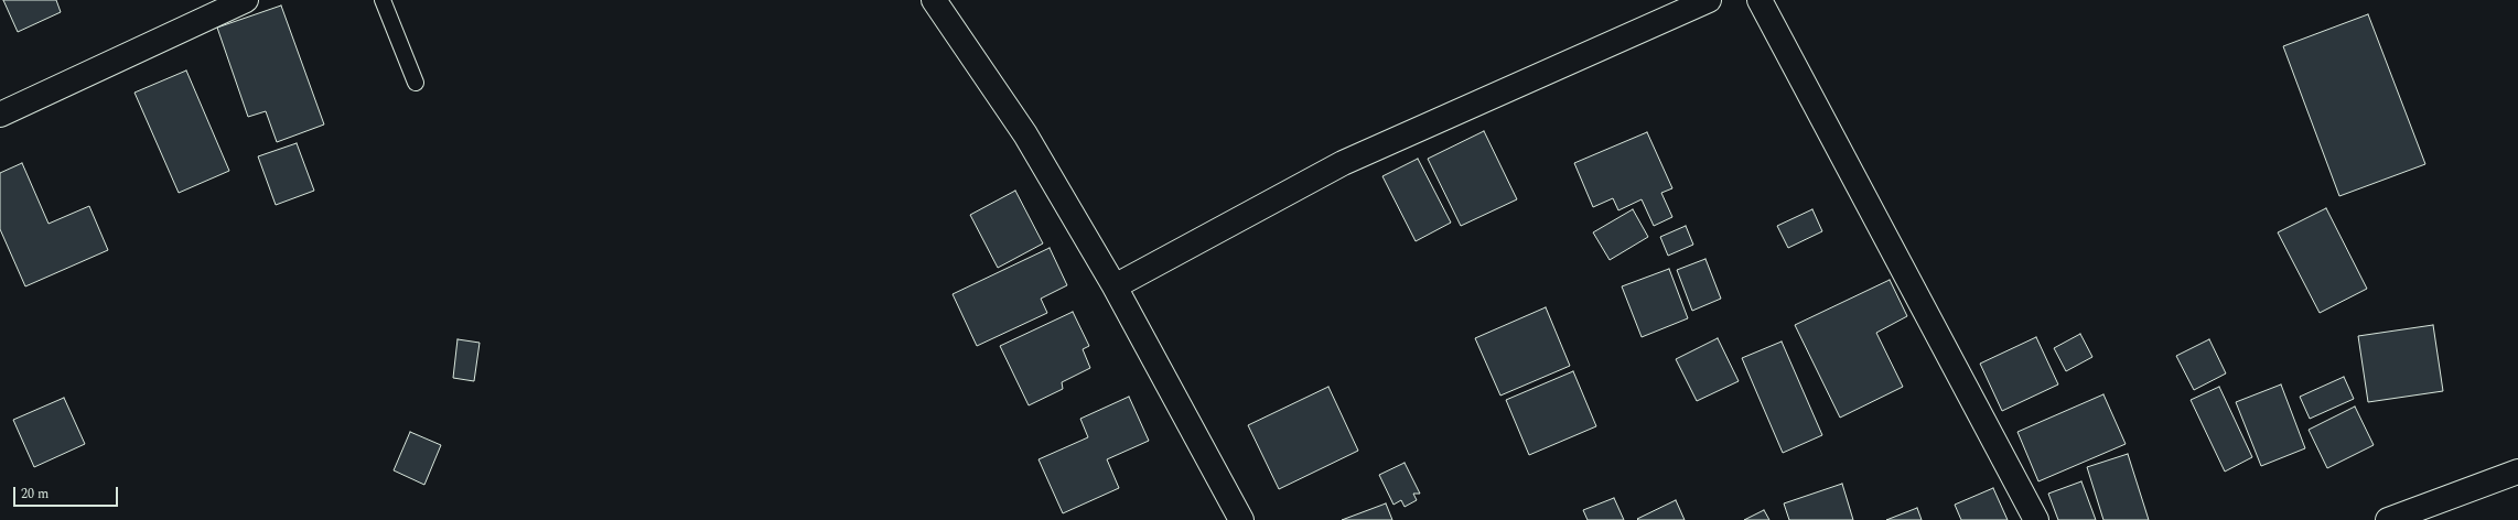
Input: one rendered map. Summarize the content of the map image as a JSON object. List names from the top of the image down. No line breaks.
{"scale_bar":"20 m"}
